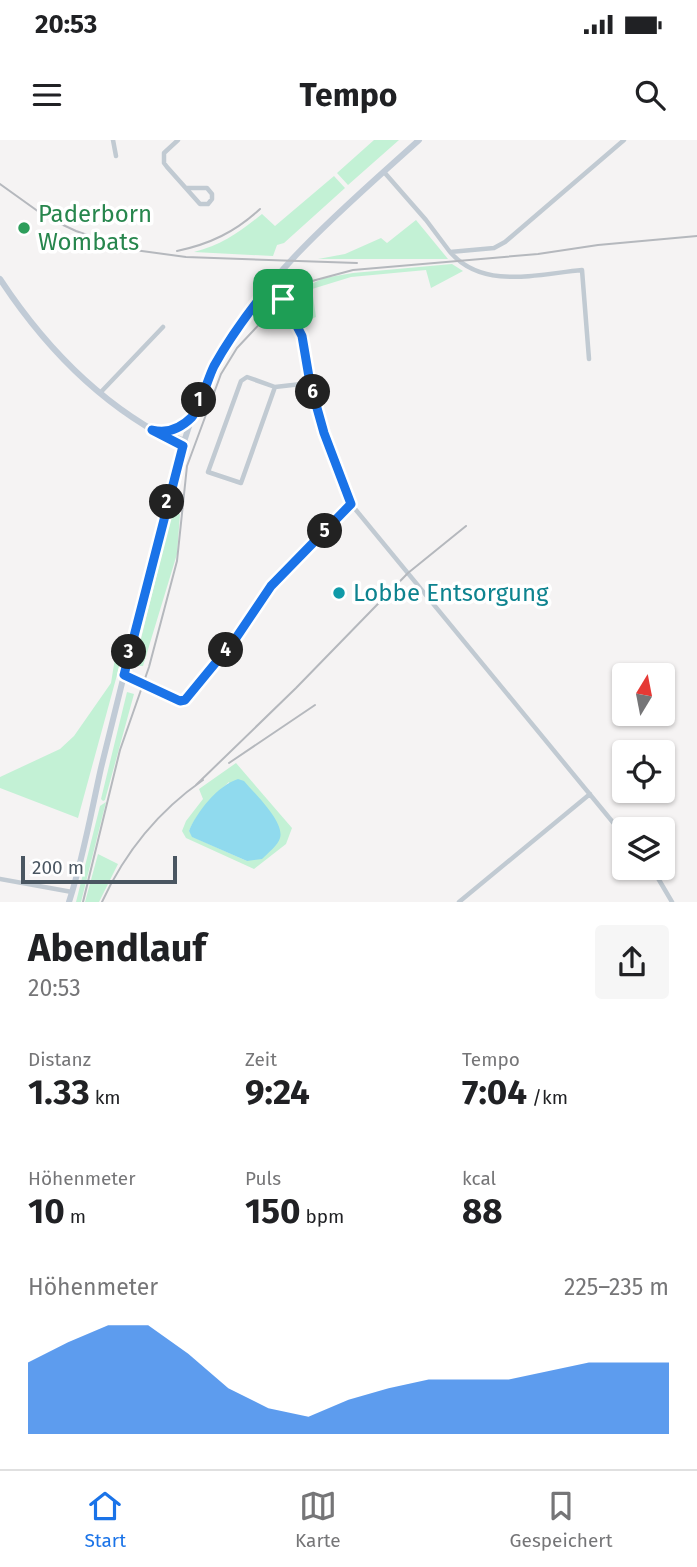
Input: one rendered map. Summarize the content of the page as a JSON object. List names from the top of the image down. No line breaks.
{"places":["Paderborn Wombats","Lobbe Entsorgung"],"scale_bar":"200 m","north":"top","page":{"status":"20:53","header":"Tempo","pins":["6","1","2","5","4","3"],"scale":"200 m","heading":["Abendlauf","20:53"],"stats":[["Distanz","1.33 km"],["Zeit","9:24"],["Tempo","7:04 /km"],["Höhenmeter","10 m"],["Puls","150 bpm"],["kcal","88"]],"chart":["Höhenmeter","225–235 m"],"tabs":["Start","Karte","Gespeichert"]}}
